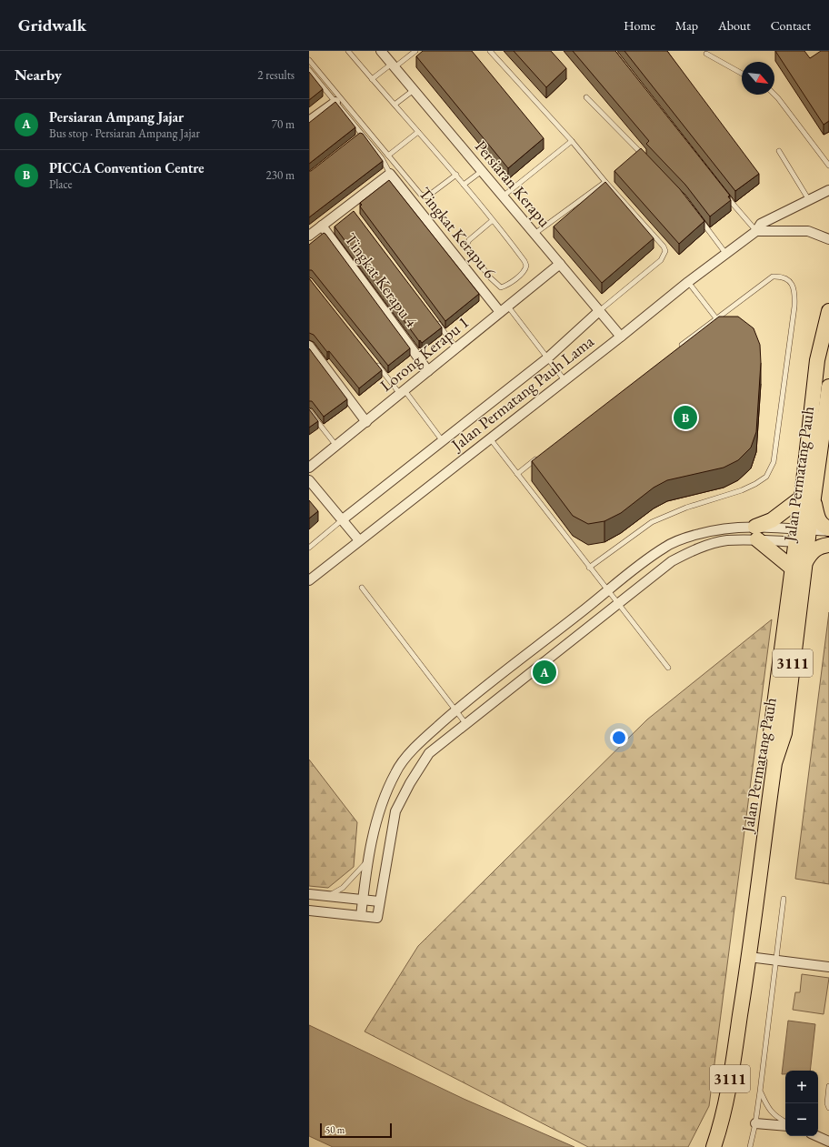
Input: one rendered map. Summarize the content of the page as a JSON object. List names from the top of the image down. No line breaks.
{"streets":{"main road":["Jalan Permatang Pauh","3111"],"street":["Persiaran Kerapu","Tingkat Kerapu 6","Tingkat Kerapu 4","Lorong Kerapu 1","Jalan Permatang Pauh Lama"]},"crossings":[["Persiaran Kerapu","Lorong Kerapu 1"],["Persiaran Kerapu","Jalan Permatang Pauh Lama"],["Tingkat Kerapu 6","Lorong Kerapu 1"],["Tingkat Kerapu 4","Lorong Kerapu 1"]],"scale_bar":"50 m","north":"bottom right","page":{"header":"Gridwalk","nav":["Home","Map","About","Contact"],"heading":["Nearby","2 results"],"list":[{"mark":"A","name":"Persiaran Ampang Jajar","note":"Bus stop · Persiaran Ampang Jajar","value":"70 m"},{"mark":"B","name":"PICCA Convention Centre","note":"Place","value":"230 m"}],"pins":["B","A"],"map_buttons":["+","−"],"scale":"50 m"}}
